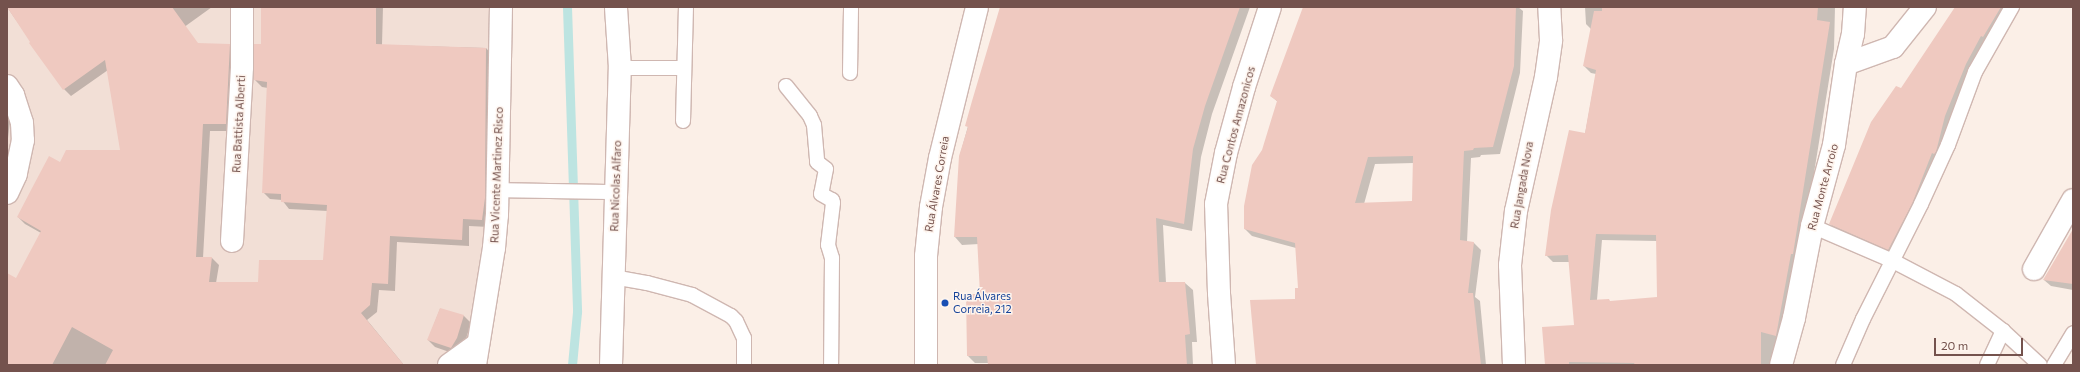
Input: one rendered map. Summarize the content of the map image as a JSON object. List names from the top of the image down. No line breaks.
{"streets":{"street":["Rua Battista Alberti","Rua Contos Amazonicos","Rua Vicente Martinez Risco","Rua Álvares Correia","Rua Jangada Nova","Rua Nicolas Alfaro","Rua Monte Arroio"]},"places":["Rua Álvares Correia, 212"],"scale_bar":"20 m"}
